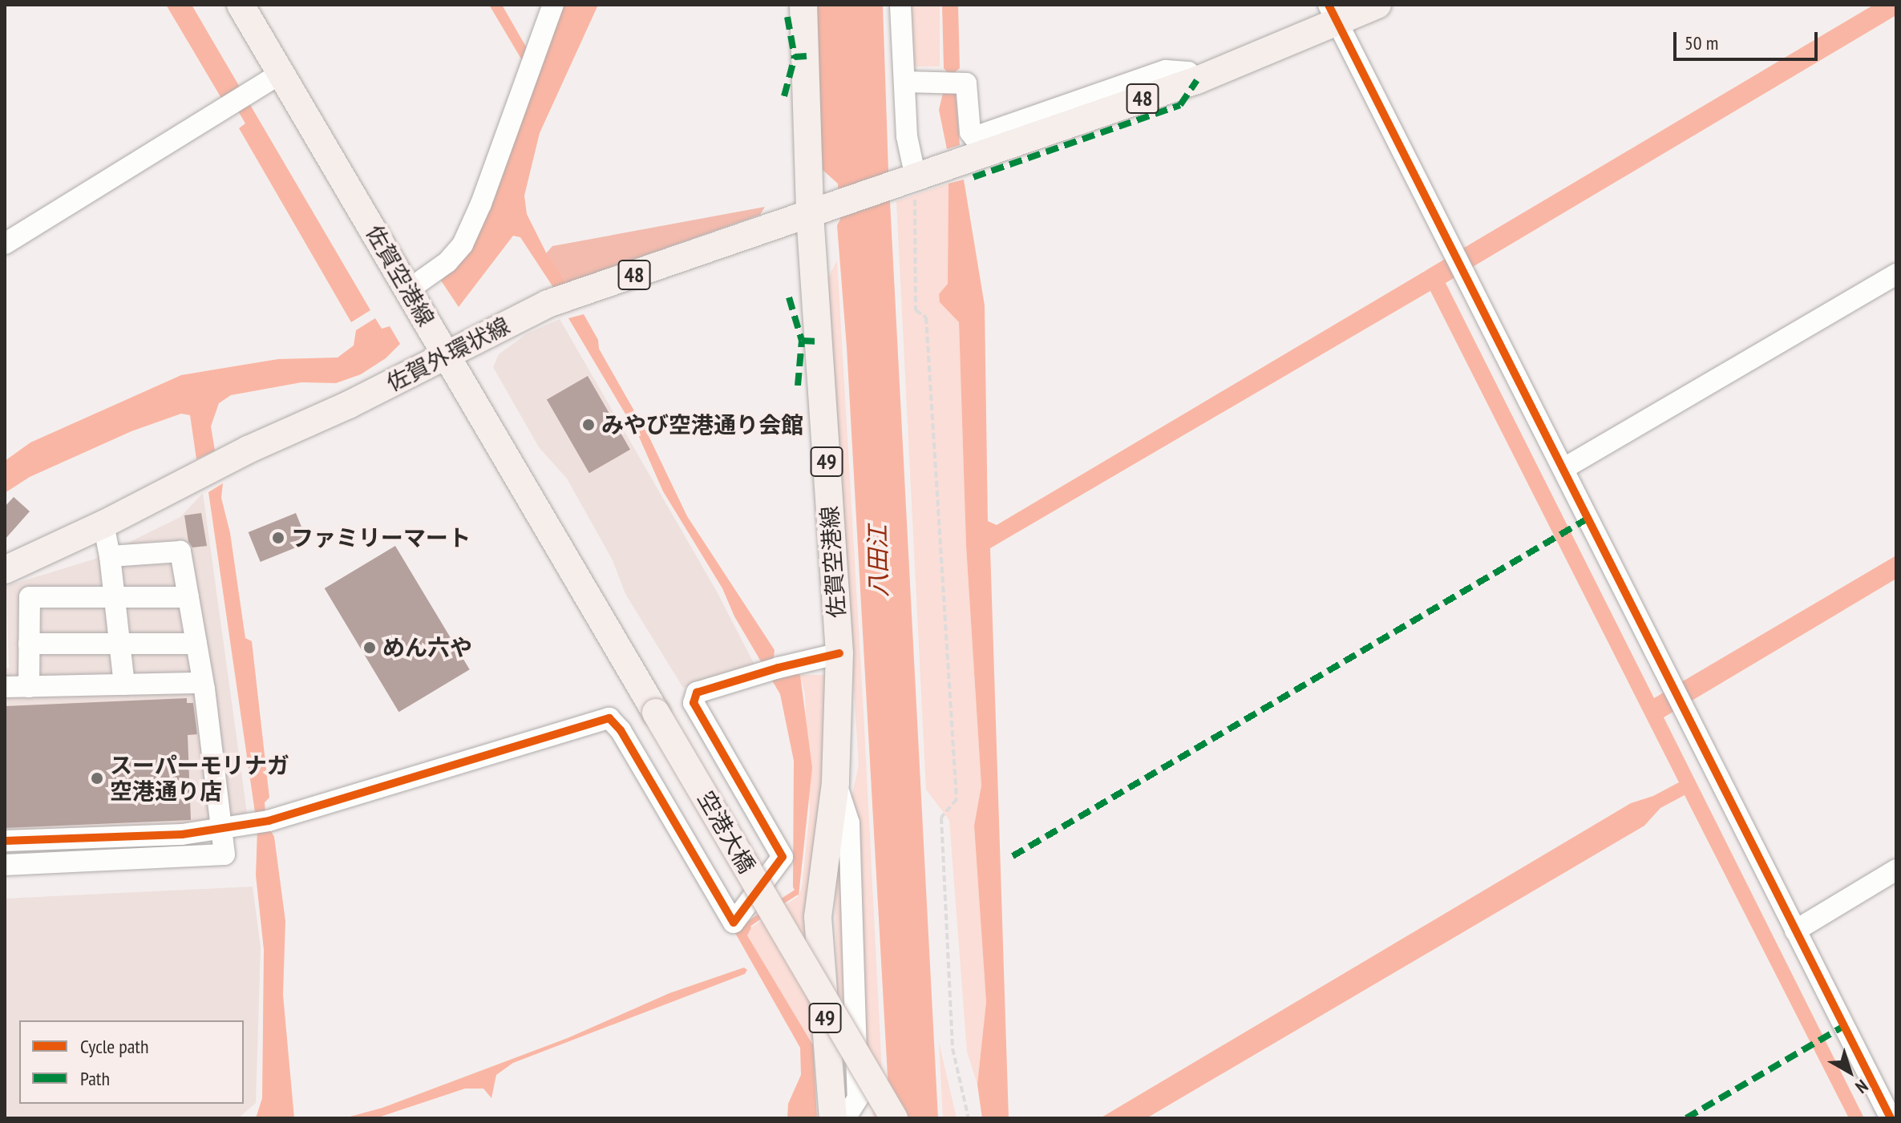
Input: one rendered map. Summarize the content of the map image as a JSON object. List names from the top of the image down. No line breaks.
{"streets":{"main road":["48","佐賀空港線","佐賀外環状線","49","空港大橋"]},"crossings":[["48","佐賀空港線"],["48","佐賀外環状線"],["佐賀空港線","佐賀外環状線"],["佐賀空港線","空港大橋"]],"water":["八田江"],"places":["みやび空港通り会館","ファミリーマート","めん六や","スーパーモリナガ 空港通り店"],"legend":["Cycle path","Path"],"scale_bar":"50 m","north":"bottom right"}
